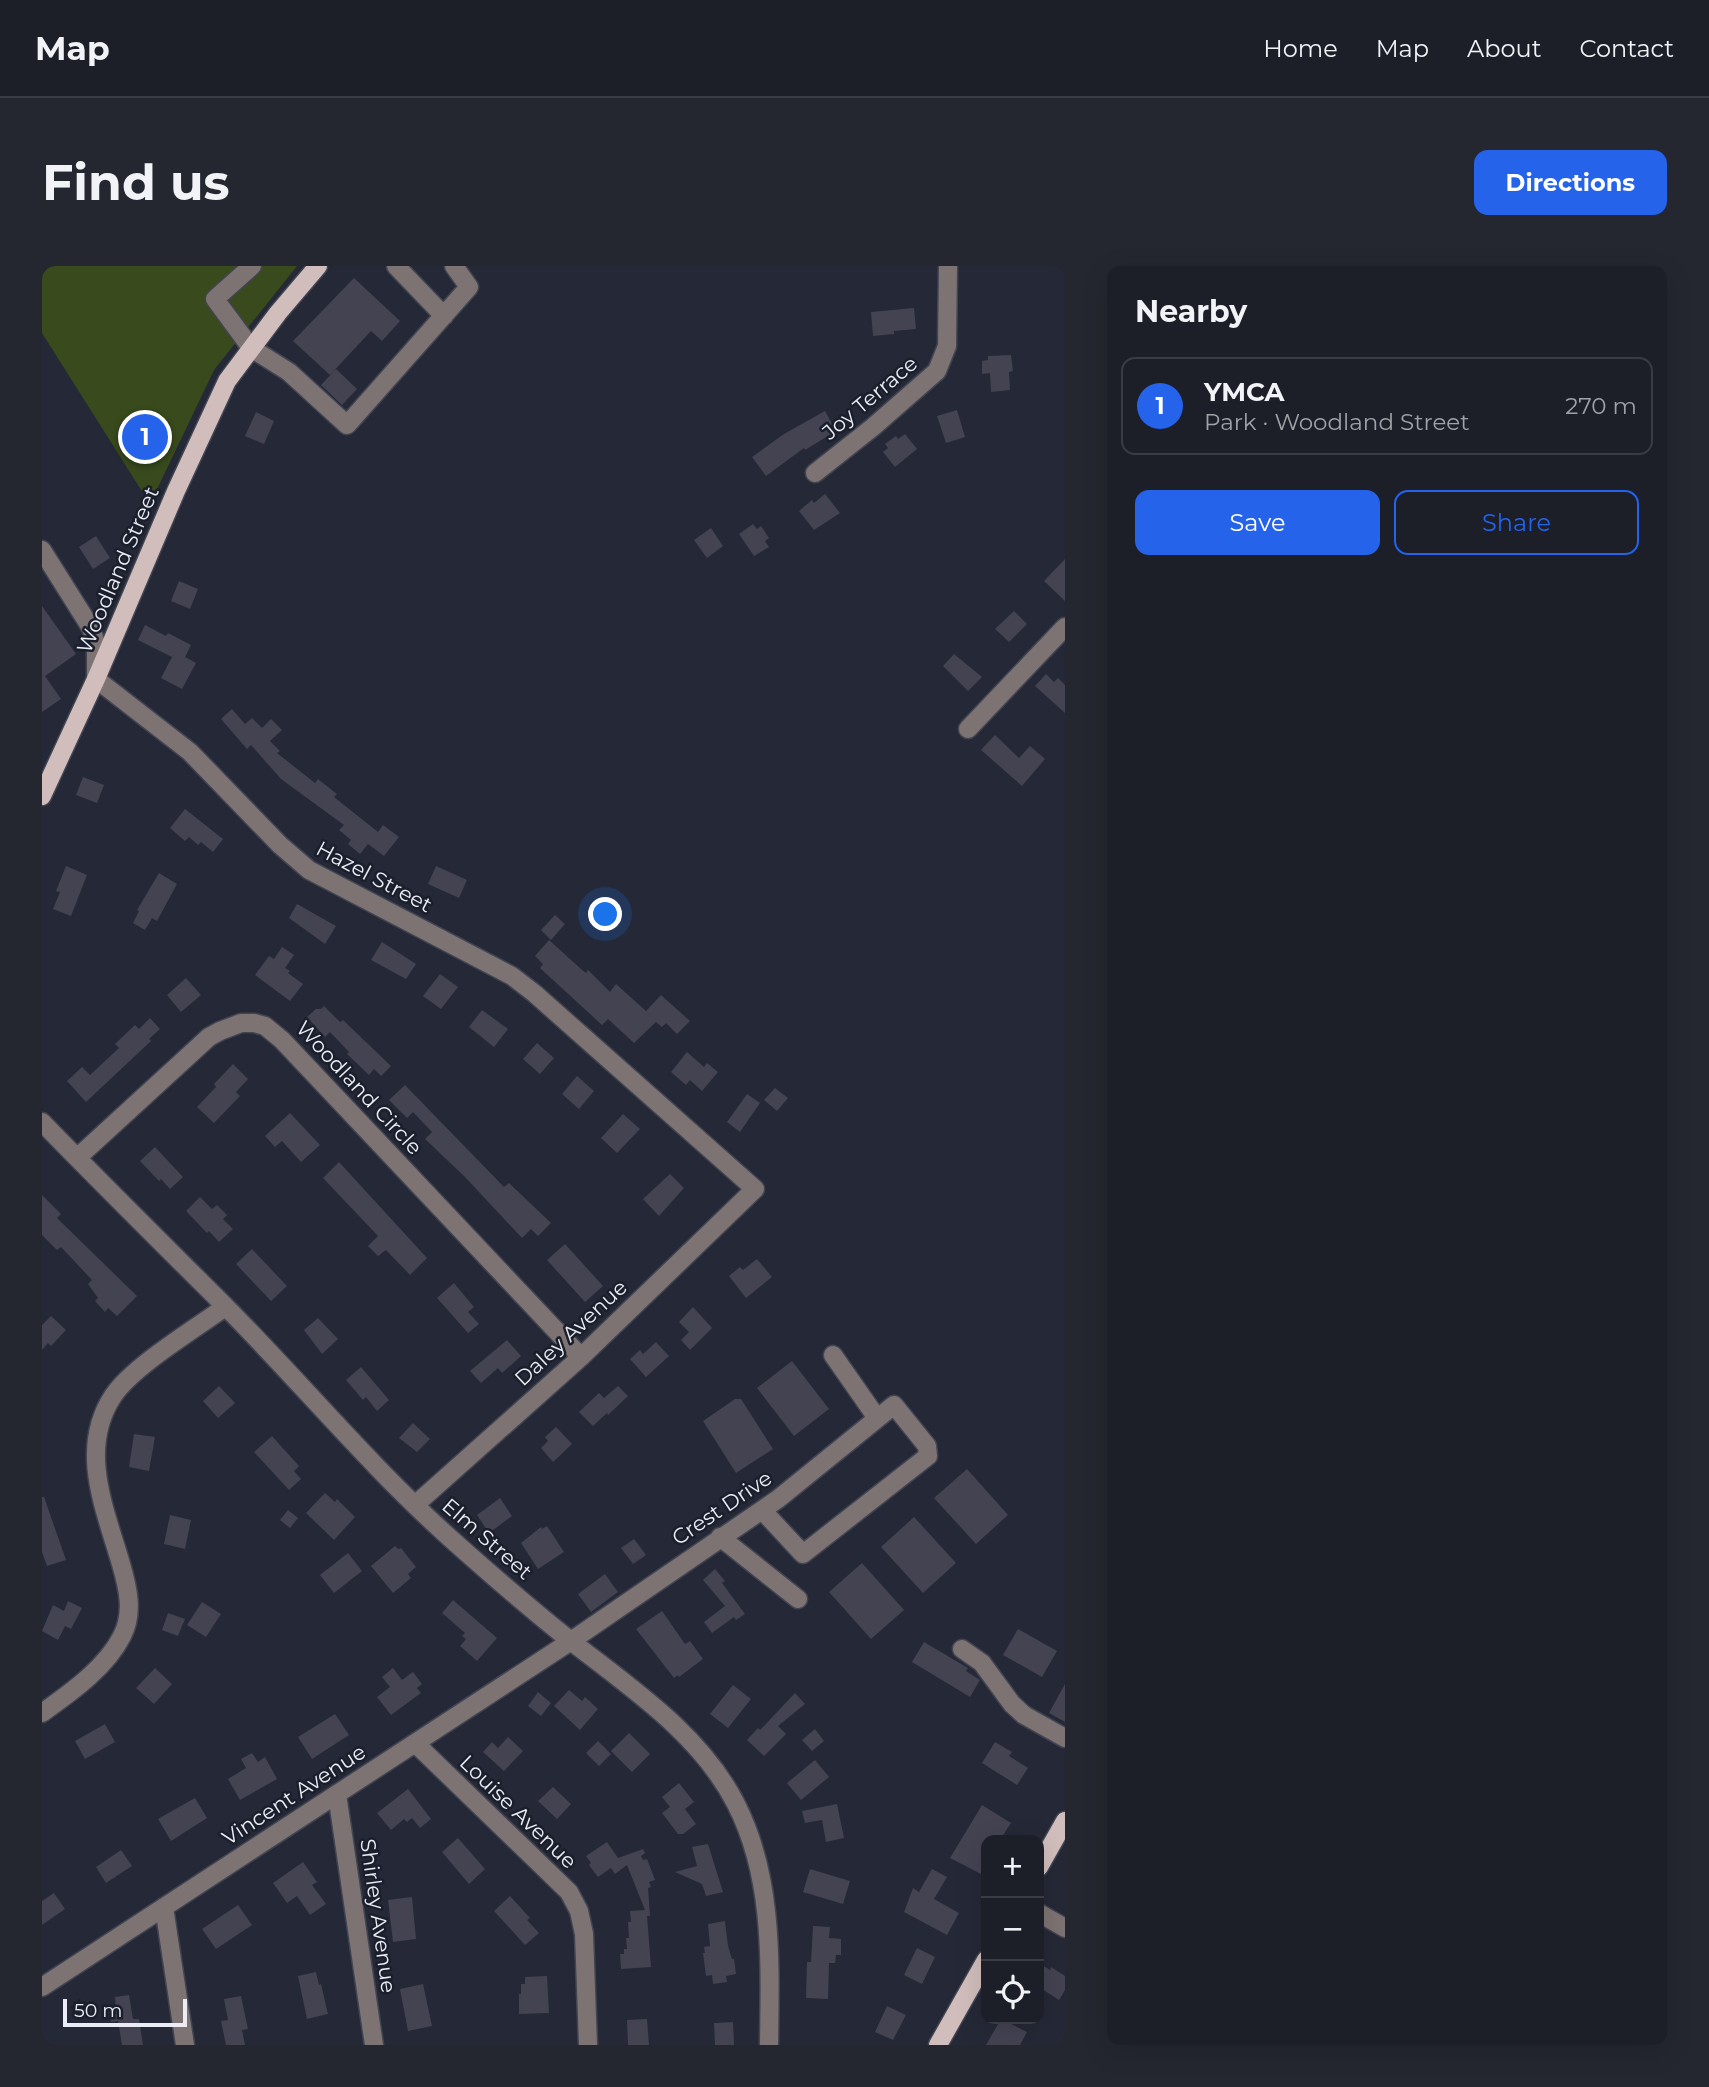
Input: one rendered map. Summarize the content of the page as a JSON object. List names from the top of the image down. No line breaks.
{"streets":{"main road":["Woodland Street"],"street":["Joy Terrace","Hazel Street","Woodland Circle","Daley Avenue","Crest Drive","Elm Street","Vincent Avenue","Louise Avenue","Shirley Avenue"]},"crossings":[["Woodland Street","Hazel Street"],["Hazel Street","Daley Avenue"],["Woodland Circle","Daley Avenue"],["Woodland Circle","Elm Street"],["Daley Avenue","Elm Street"],["Crest Drive","Elm Street"],["Crest Drive","Vincent Avenue"],["Elm Street","Vincent Avenue"],["Vincent Avenue","Louise Avenue"],["Vincent Avenue","Shirley Avenue"]],"scale_bar":"50 m","page":{"header":"Map","nav":["Home","Map","About","Contact"],"buttons":["Directions",["Save","Share"]],"title":"Find us","heading":"Nearby","list":[{"mark":"1","name":"YMCA","note":"Park · Woodland Street","value":"270 m"}],"pins":"1","map_buttons":["+","−"],"scale":"50 m"}}
